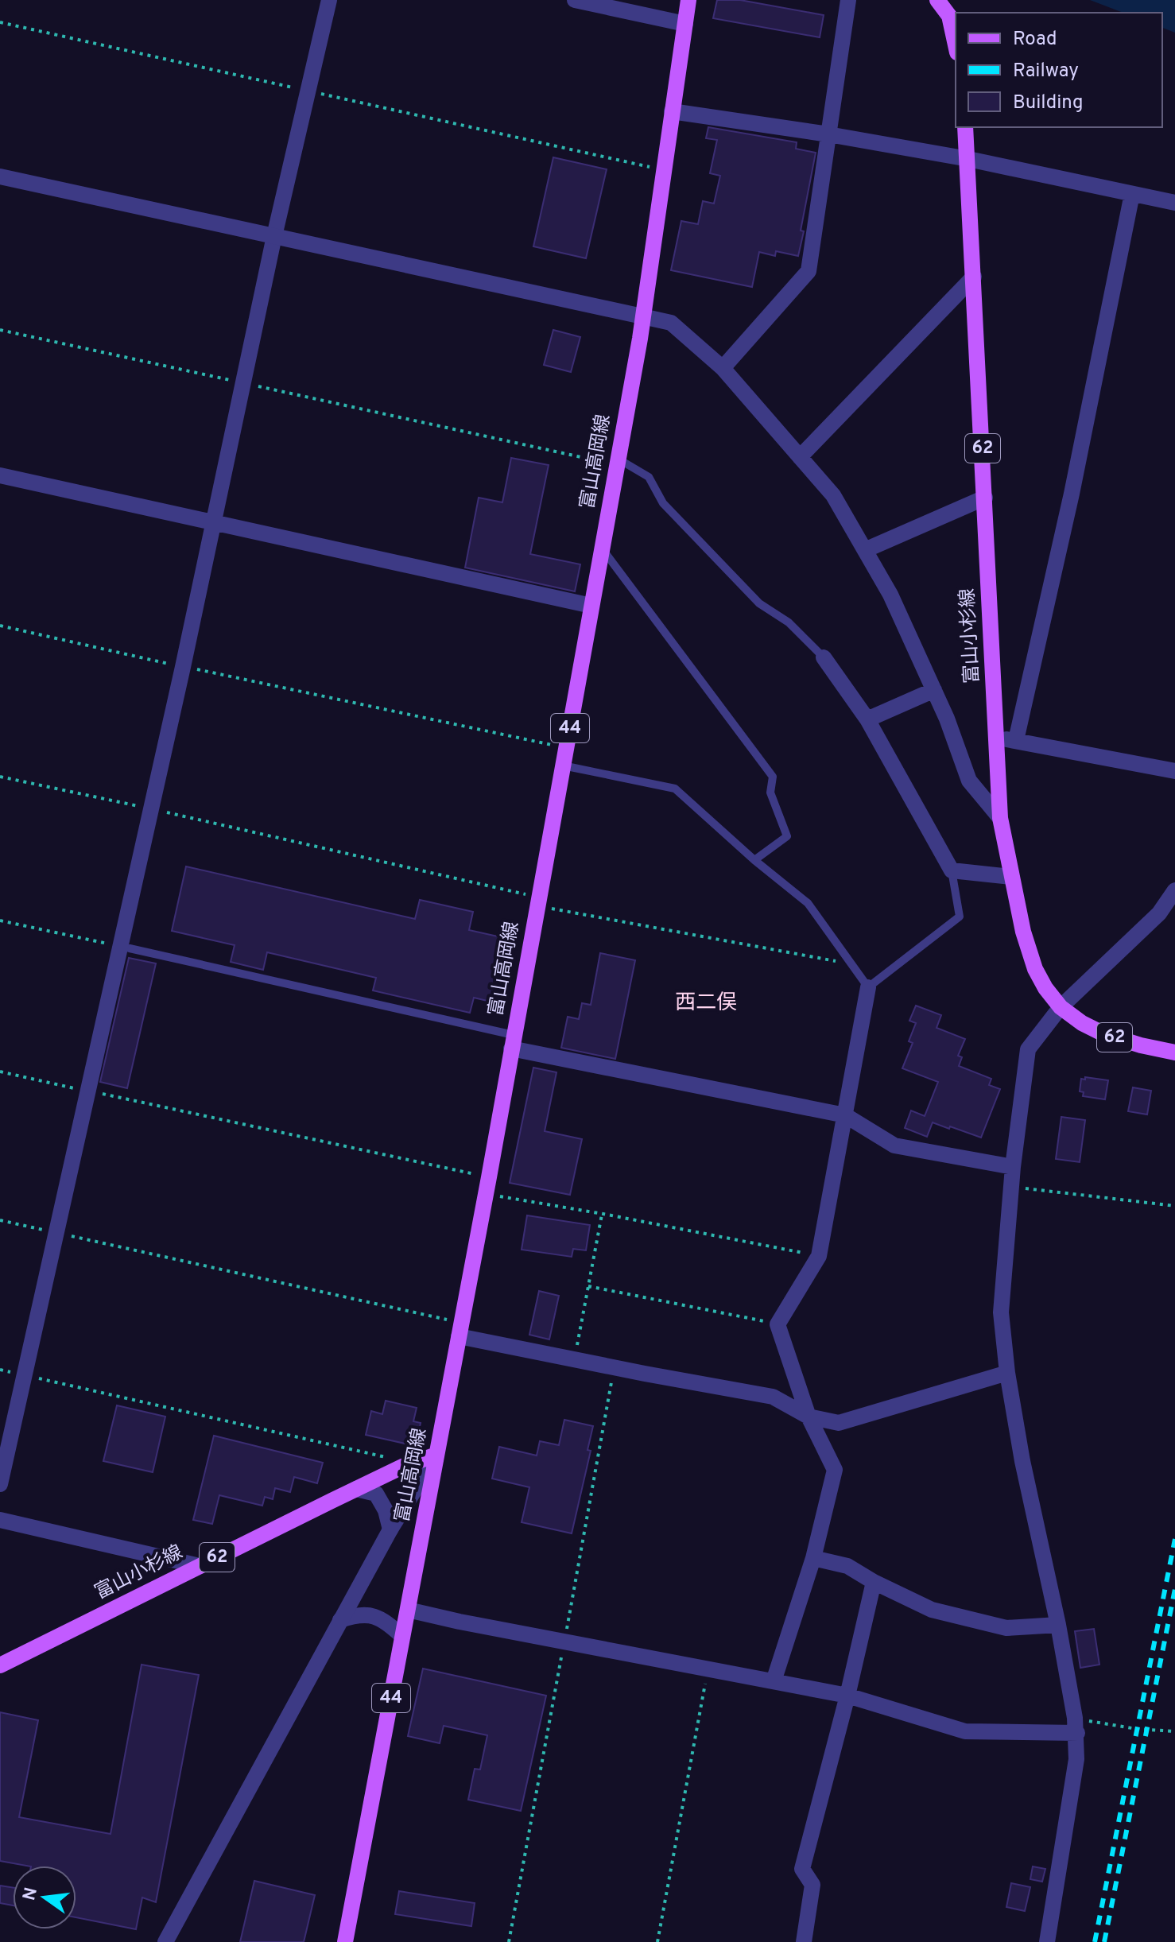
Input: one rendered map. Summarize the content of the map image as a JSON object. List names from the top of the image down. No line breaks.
{"streets":{"main road":["62","富山高岡線","富山小杉線","44"]},"crossings":[["富山高岡線","富山小杉線"]],"districts":["西二俣"],"legend":["Road","Railway","Building"],"north":"left"}
